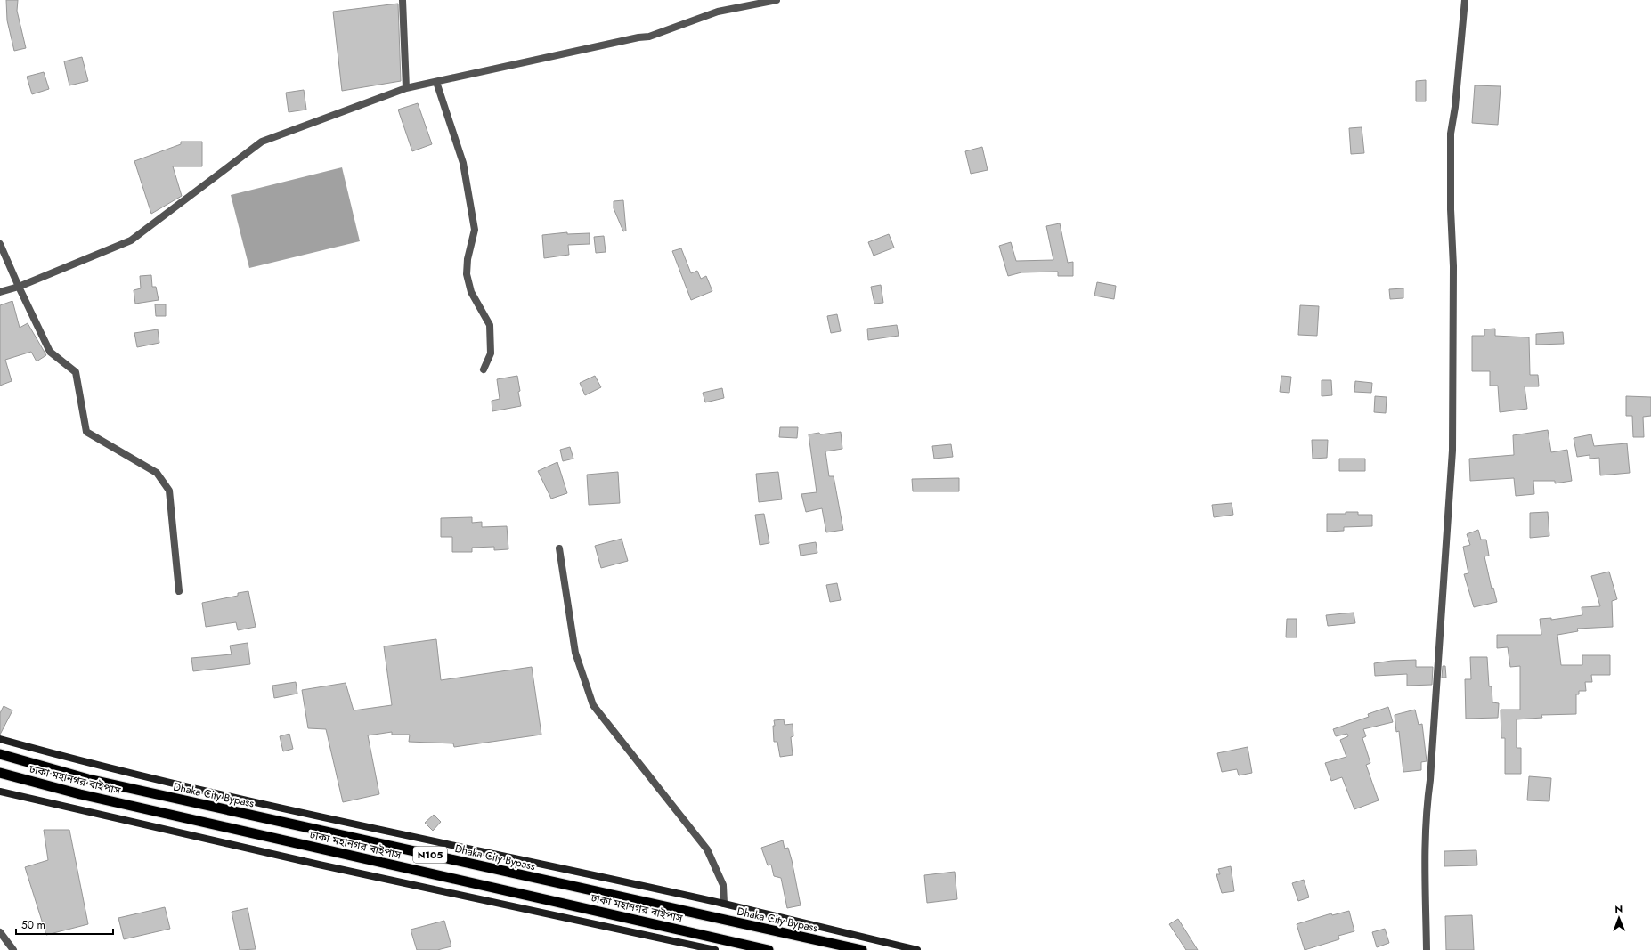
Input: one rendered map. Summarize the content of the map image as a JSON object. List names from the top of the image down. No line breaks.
{"streets":{"highway":["ঢাকা মহানগর বাইপাস","Dhaka City Bypass","N105"]},"scale_bar":"50 m","north":"top"}
